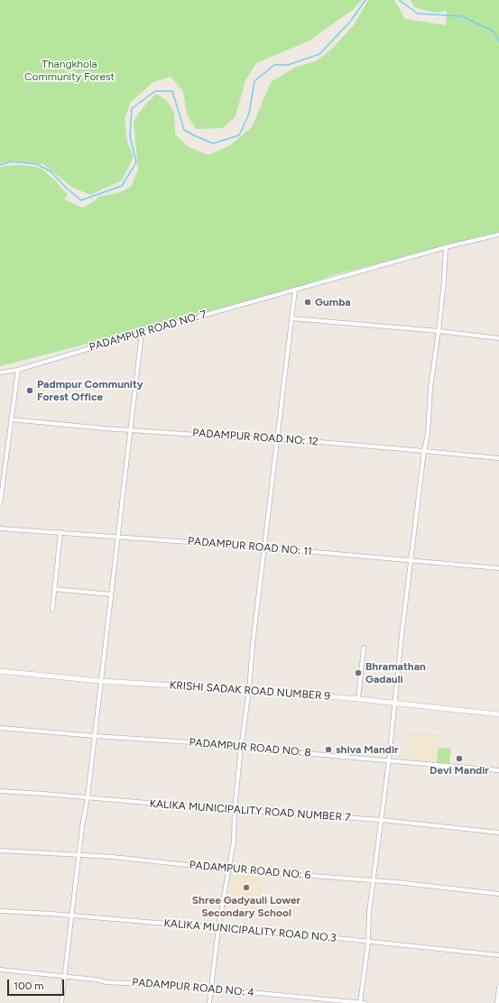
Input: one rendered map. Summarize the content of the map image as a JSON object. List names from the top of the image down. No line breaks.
{"streets":{"street":["PADAMPUR ROAD NO: 7","PADAMPUR ROAD NO: 12","PADAMPUR ROAD NO: 11","KRISHI SADAK ROAD NUMBER 9","PADAMPUR ROAD NO: 8","KALIKA MUNICIPALITY ROAD NUMBER 7","PADAMPUR ROAD NO: 6","KALIKA MUNICIPALITY ROAD NO.3","PADAMPUR ROAD NO: 4"]},"parks":["Thangkhola Community Forest"],"places":["Gumba","Padmpur Community Forest Office","Bhramathan Gadauli","shiva Mandir","Devi Mandir","Shree Gadyauli Lower Secondary School"],"scale_bar":"100 m"}
